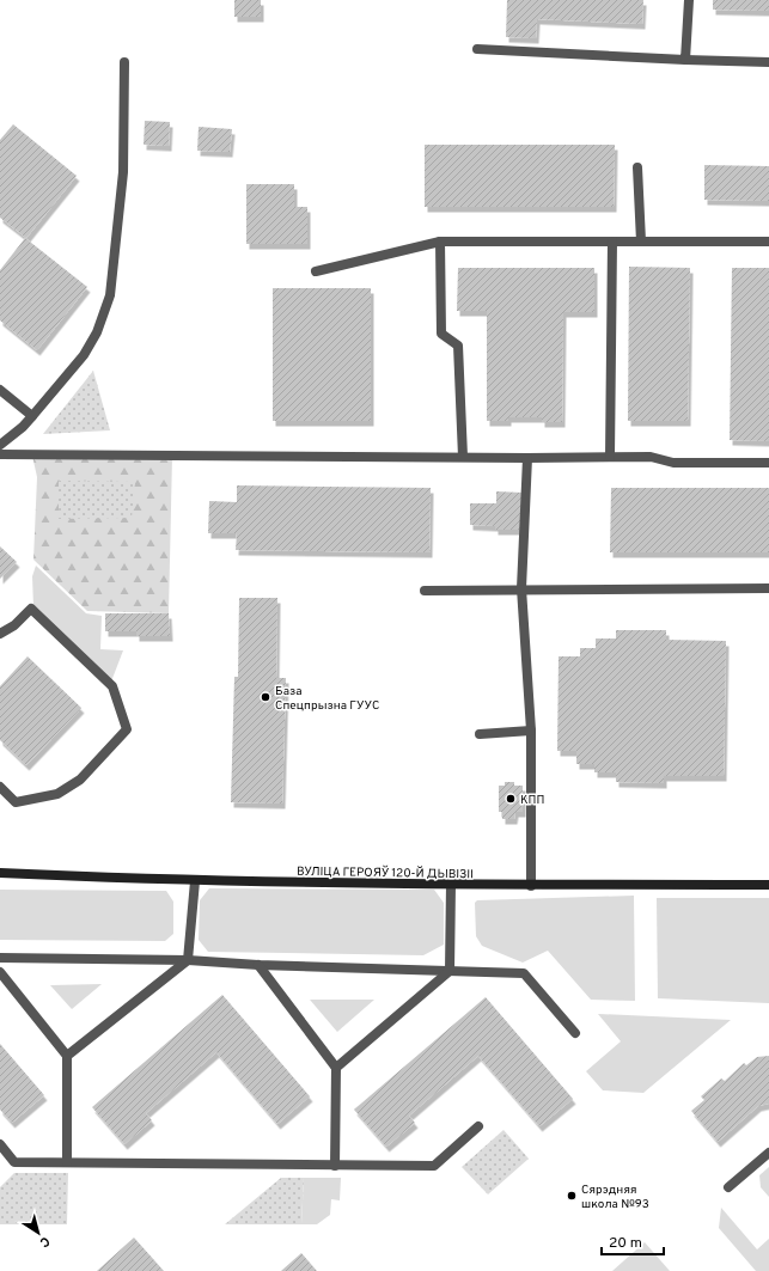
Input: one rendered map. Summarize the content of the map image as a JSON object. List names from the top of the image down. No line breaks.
{"streets":{"street":["ВУЛІЦА ГЕРОЯЎ 120-Й ДЫВІЗІІ"]},"places":["База Спецпрызна ГУУС","КПП","Сярэдняя школа №93"],"scale_bar":"20 m","north":"bottom right"}
